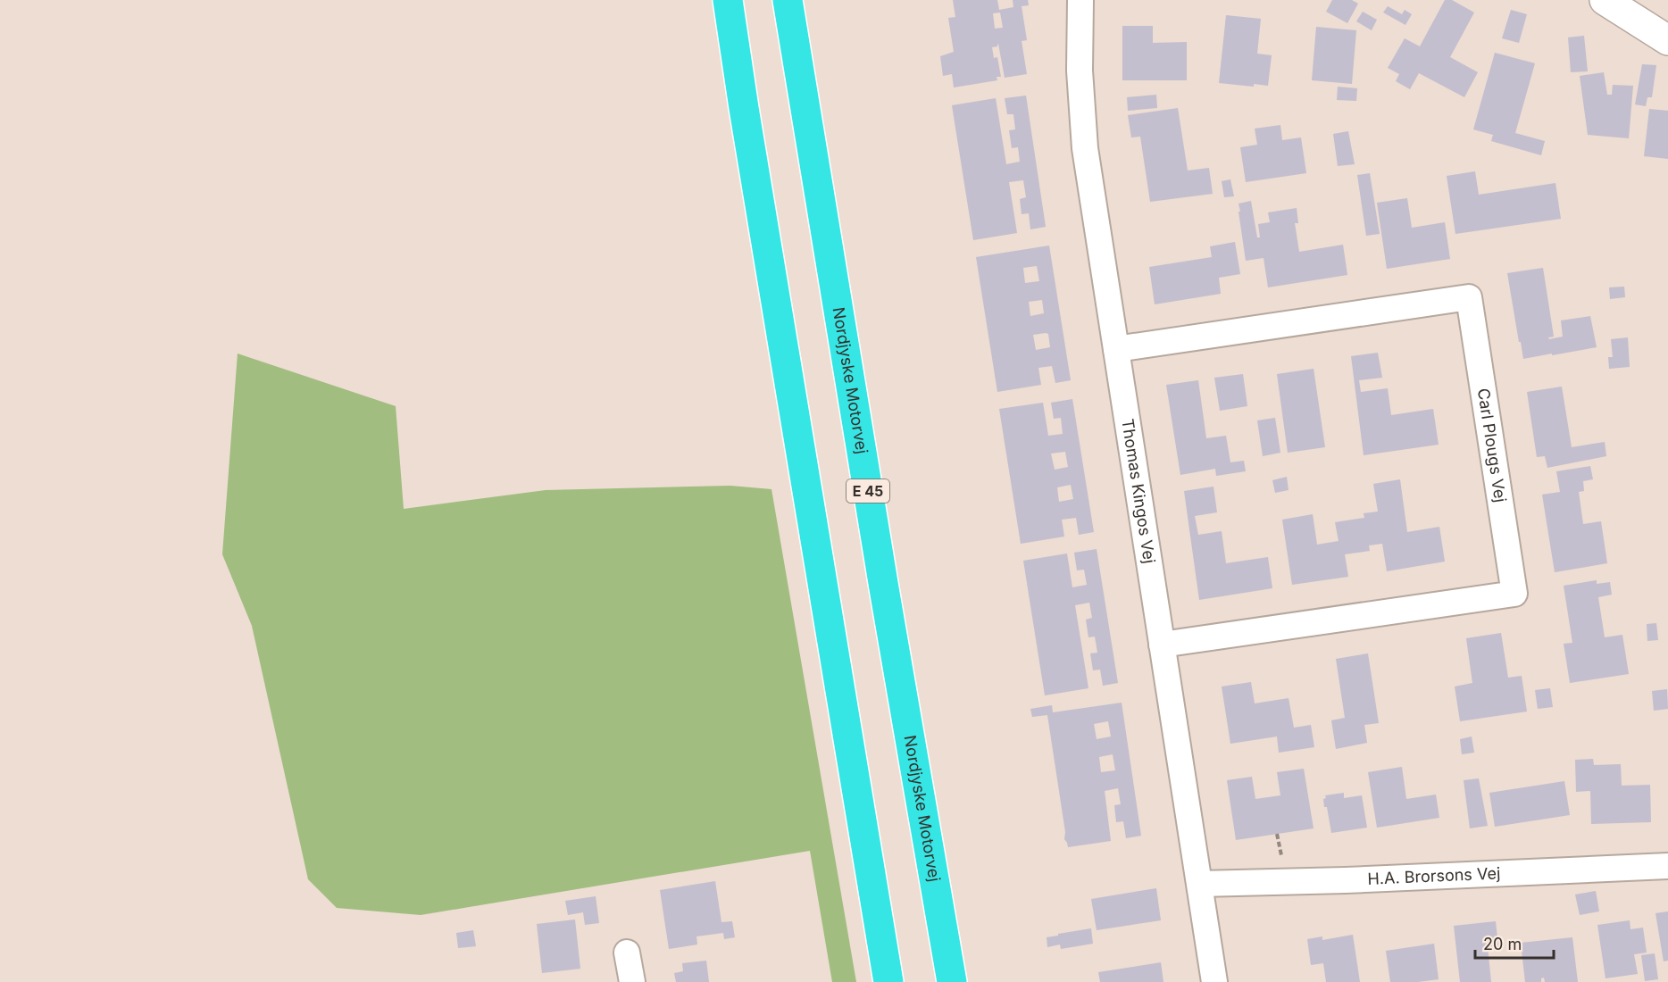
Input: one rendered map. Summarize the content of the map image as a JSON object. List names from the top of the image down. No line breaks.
{"streets":{"highway":["Nordjyske Motorvej","E 45"],"street":["Carl Plougs Vej","Thomas Kingos Vej","H.A. Brorsons Vej"]},"crossings":[["Carl Plougs Vej","Thomas Kingos Vej"],["Thomas Kingos Vej","H.A. Brorsons Vej"]],"scale_bar":"20 m"}
